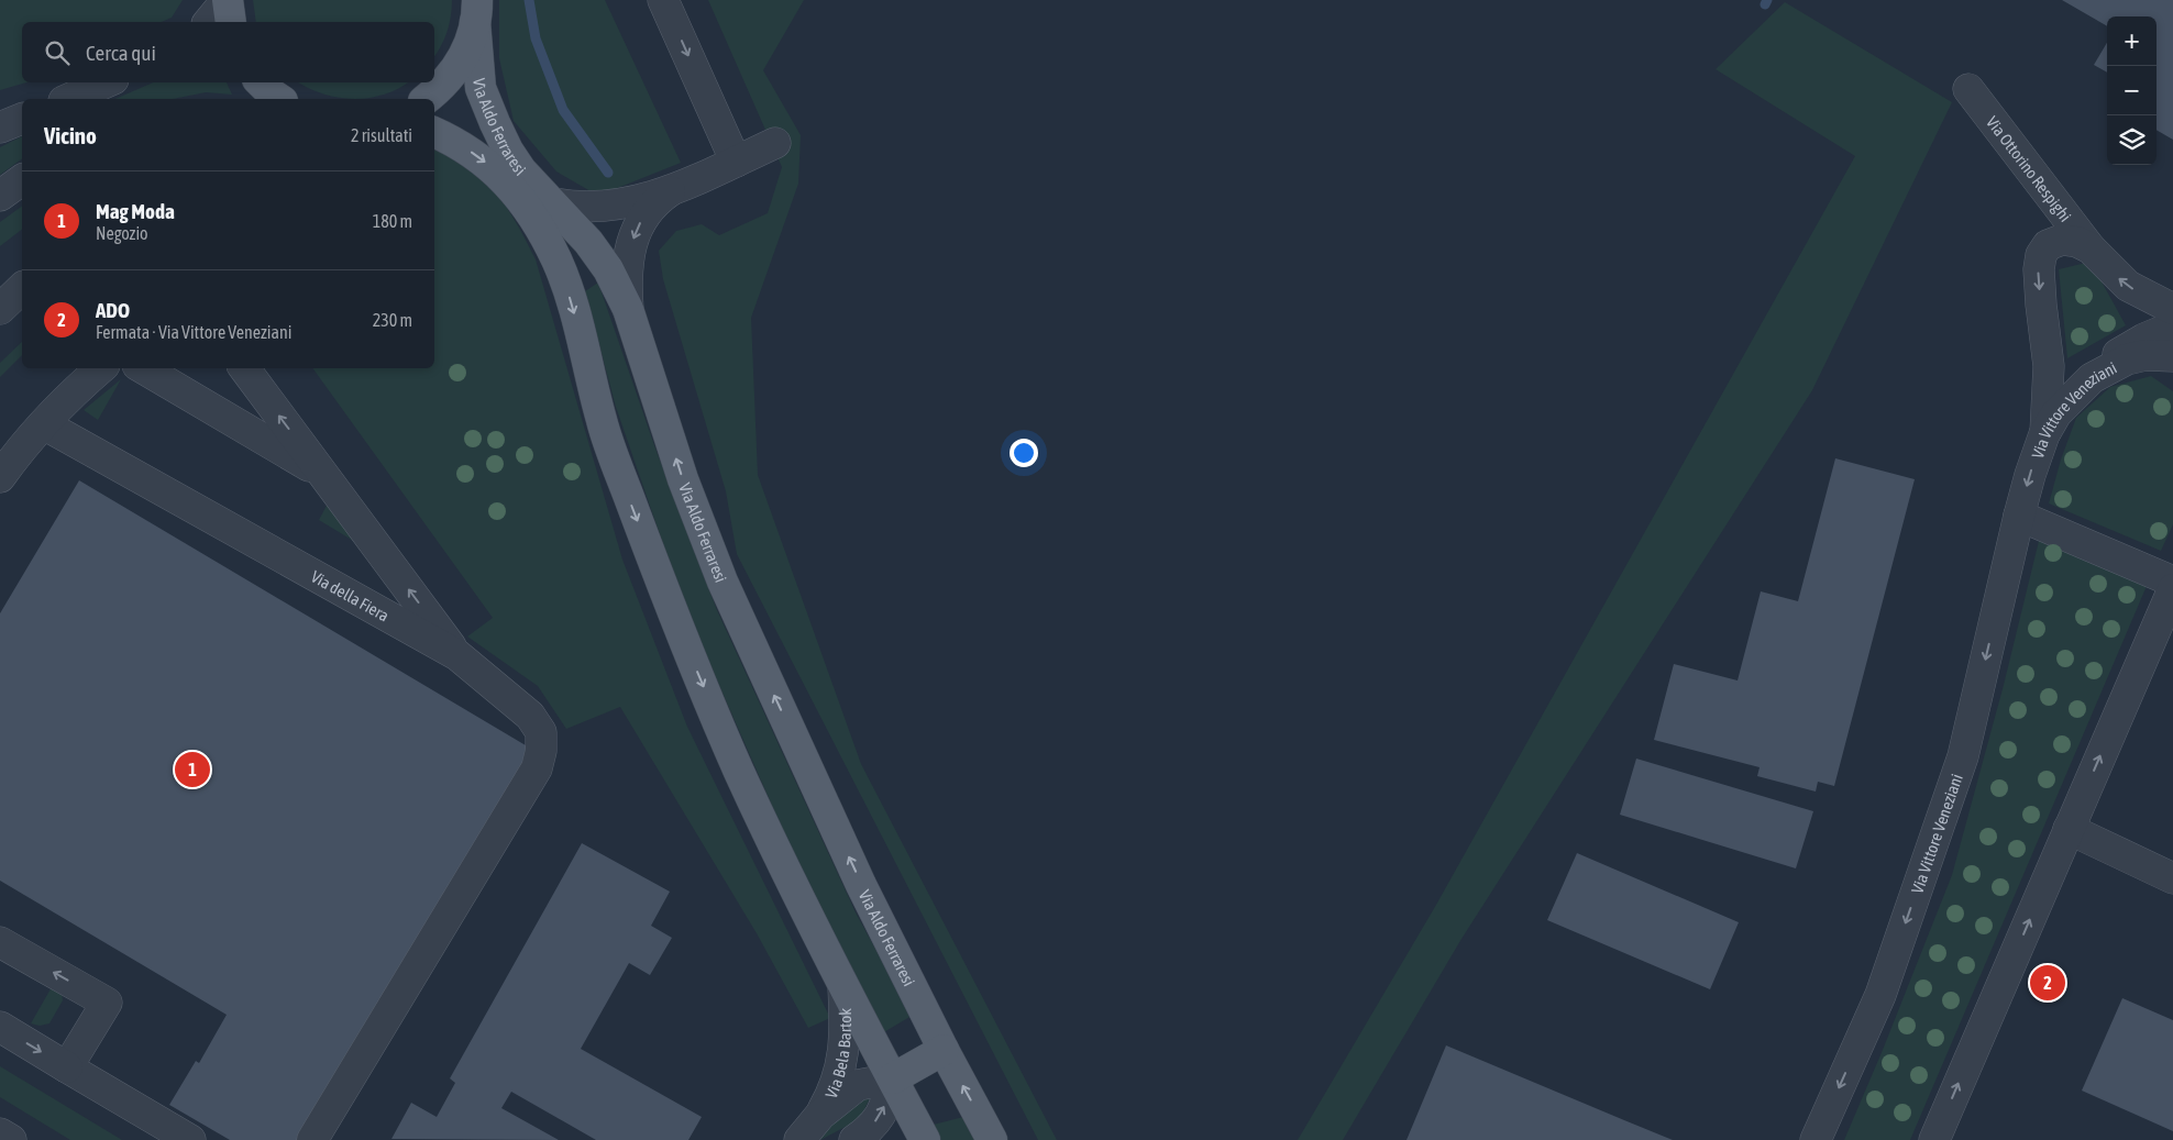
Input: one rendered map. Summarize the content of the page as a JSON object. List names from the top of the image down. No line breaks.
{"streets":{"main road":["Via Aldo Ferraresi"],"street":["Via Ottorino Respighi","Via Vittore Veneziani","Via della Fiera","Via Bela Bartok"]},"crossings":[["Via Aldo Ferraresi","Via Bela Bartok"],["Via Ottorino Respighi","Via Vittore Veneziani"]],"page":{"map_buttons":["+","−"],"search":"Cerca qui","heading":["Vicino","2 risultati"],"list":[{"mark":"1","name":"Mag Moda","note":"Negozio","value":"180 m"},{"mark":"2","name":"ADO","note":"Fermata · Via Vittore Veneziani","value":"230 m"}],"pins":["1","2"]}}
